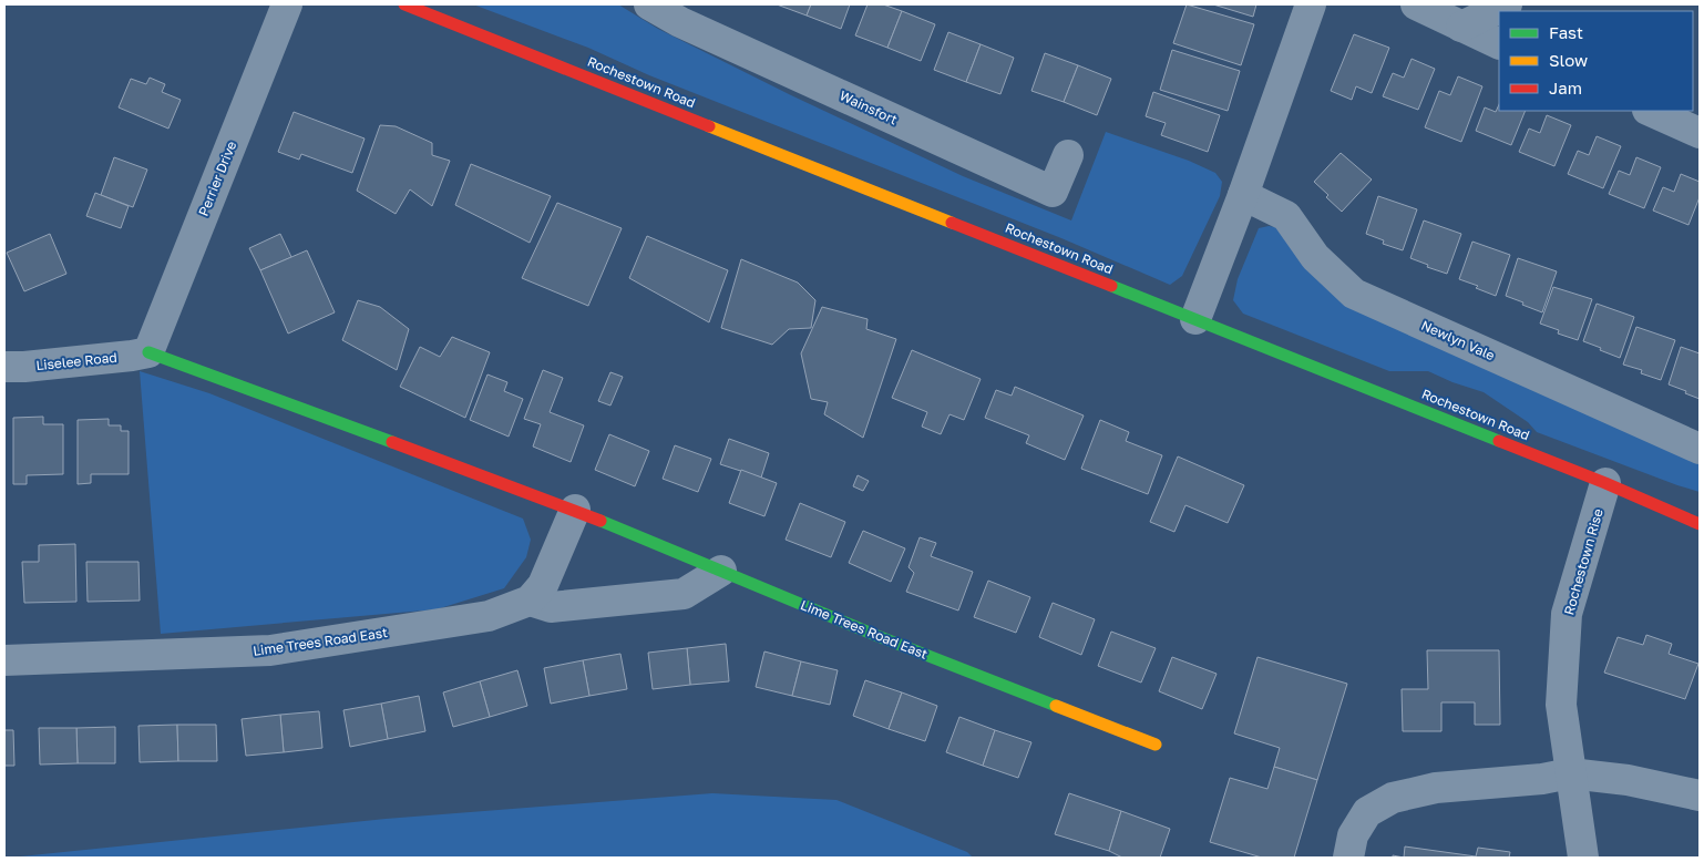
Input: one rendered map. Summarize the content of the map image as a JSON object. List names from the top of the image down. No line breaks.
{"streets":{"main road":["Rochestown Road","Lime Trees Road East"],"street":["Wainsfort","Perrier Drive","Newlyn Vale","Liselee Road","Rochestown Rise"]},"crossings":[["Rochestown Road","Rochestown Rise"],["Perrier Drive","Liselee Road"],["Perrier Drive","Lime Trees Road East"],["Liselee Road","Lime Trees Road East"]],"legend":["Fast","Slow","Jam"]}
